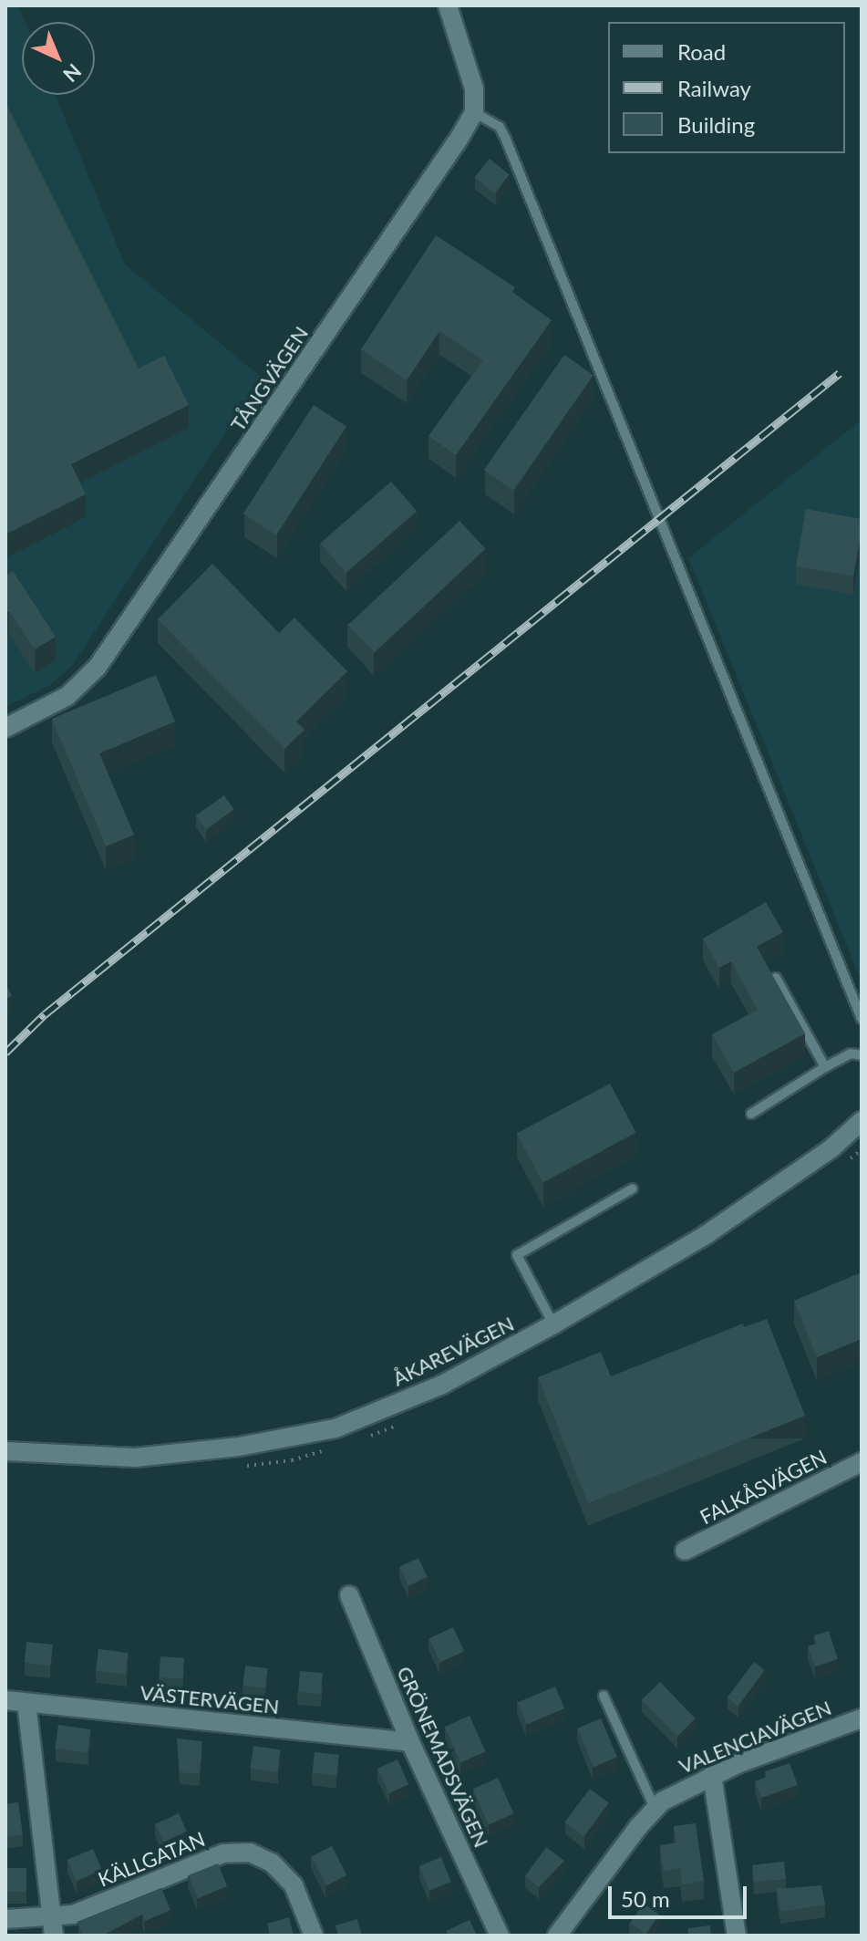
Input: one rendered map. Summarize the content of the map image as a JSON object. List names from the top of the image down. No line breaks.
{"streets":{"street":["TÅNGVÄGEN","ÅKAREVÄGEN","FALKÅSVÄGEN","VÄSTERVÄGEN","VALENCIAVÄGEN","GRÖNEMADSVÄGEN","KÄLLGATAN"]},"crossings":[["VÄSTERVÄGEN","GRÖNEMADSVÄGEN"]],"legend":["Road","Railway","Building"],"scale_bar":"50 m","north":"bottom right"}
